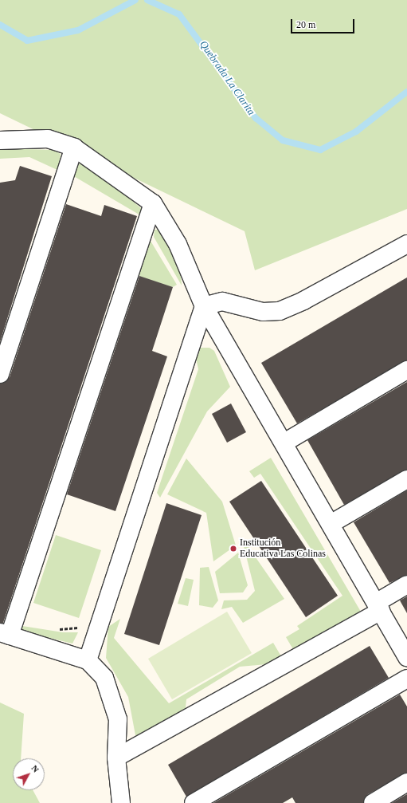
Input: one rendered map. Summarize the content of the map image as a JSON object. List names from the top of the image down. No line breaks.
{"water":["Quebrada La Clarita"],"places":["Institución Educativa Las Colinas"],"scale_bar":"20 m","north":"top right"}
